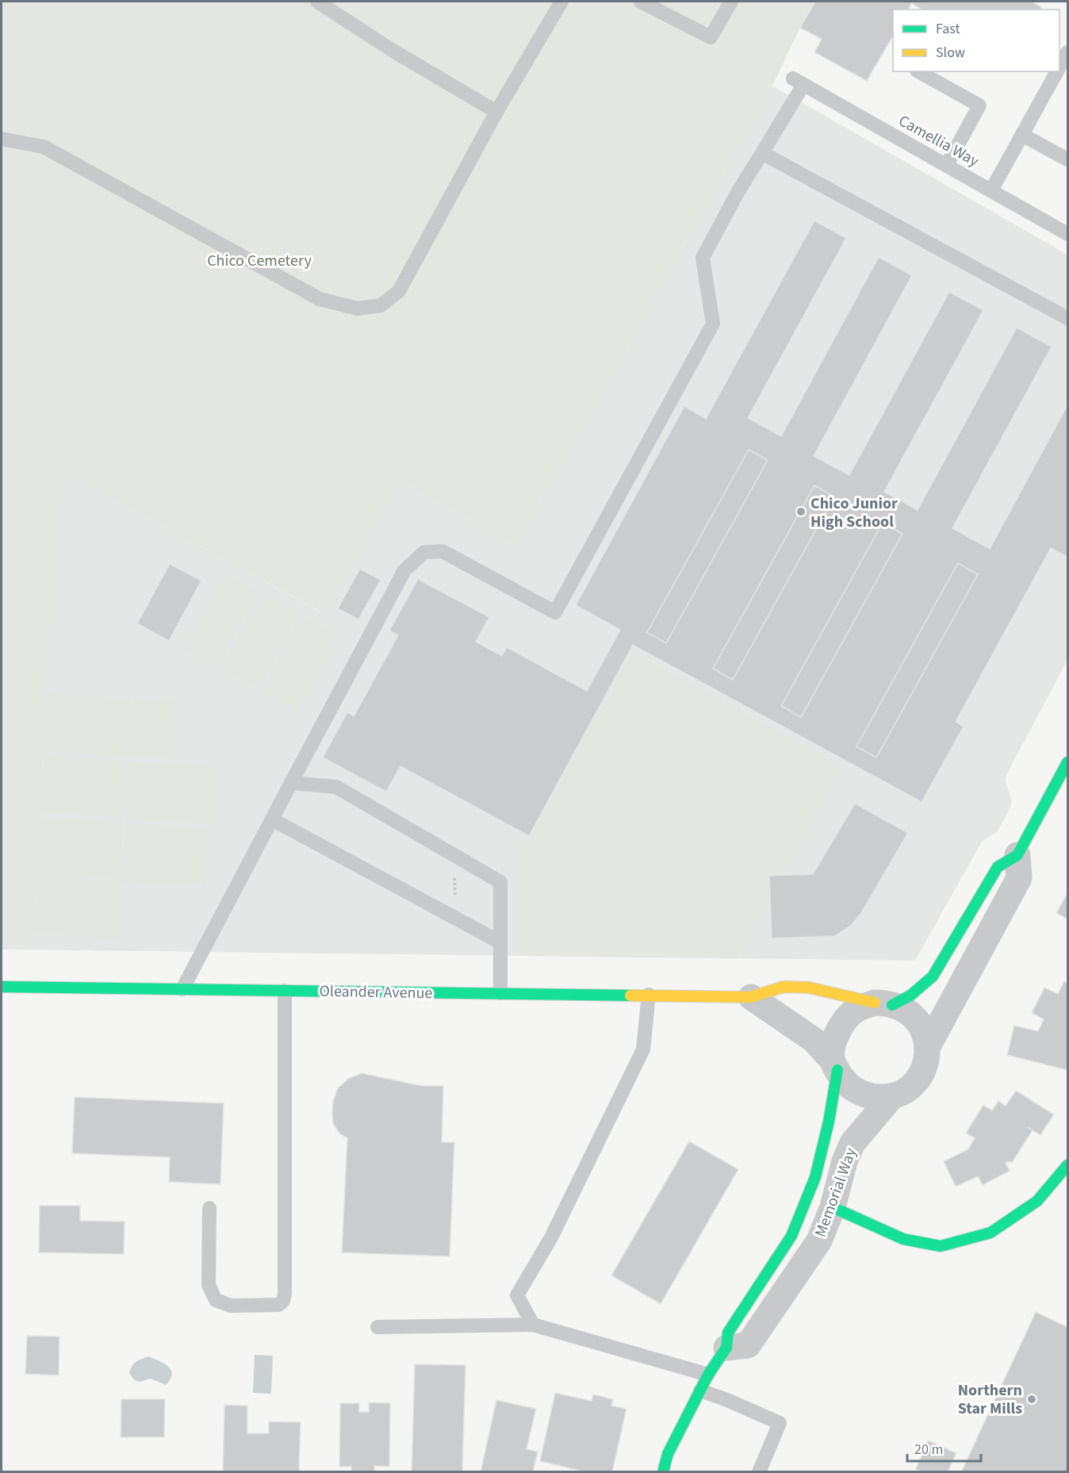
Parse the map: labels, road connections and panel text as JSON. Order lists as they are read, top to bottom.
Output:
{
  "streets": {
    "street": ["Oleander Avenue", "Memorial Way"],
    "lane": ["Camellia Way"]
  },
  "crossings": [
    ["Oleander Avenue", "Memorial Way"]
  ],
  "parks": ["Chico Cemetery"],
  "places": ["Chico Junior High School", "Northern Star Mills"],
  "legend": ["Fast", "Slow"],
  "scale_bar": "20 m"
}
